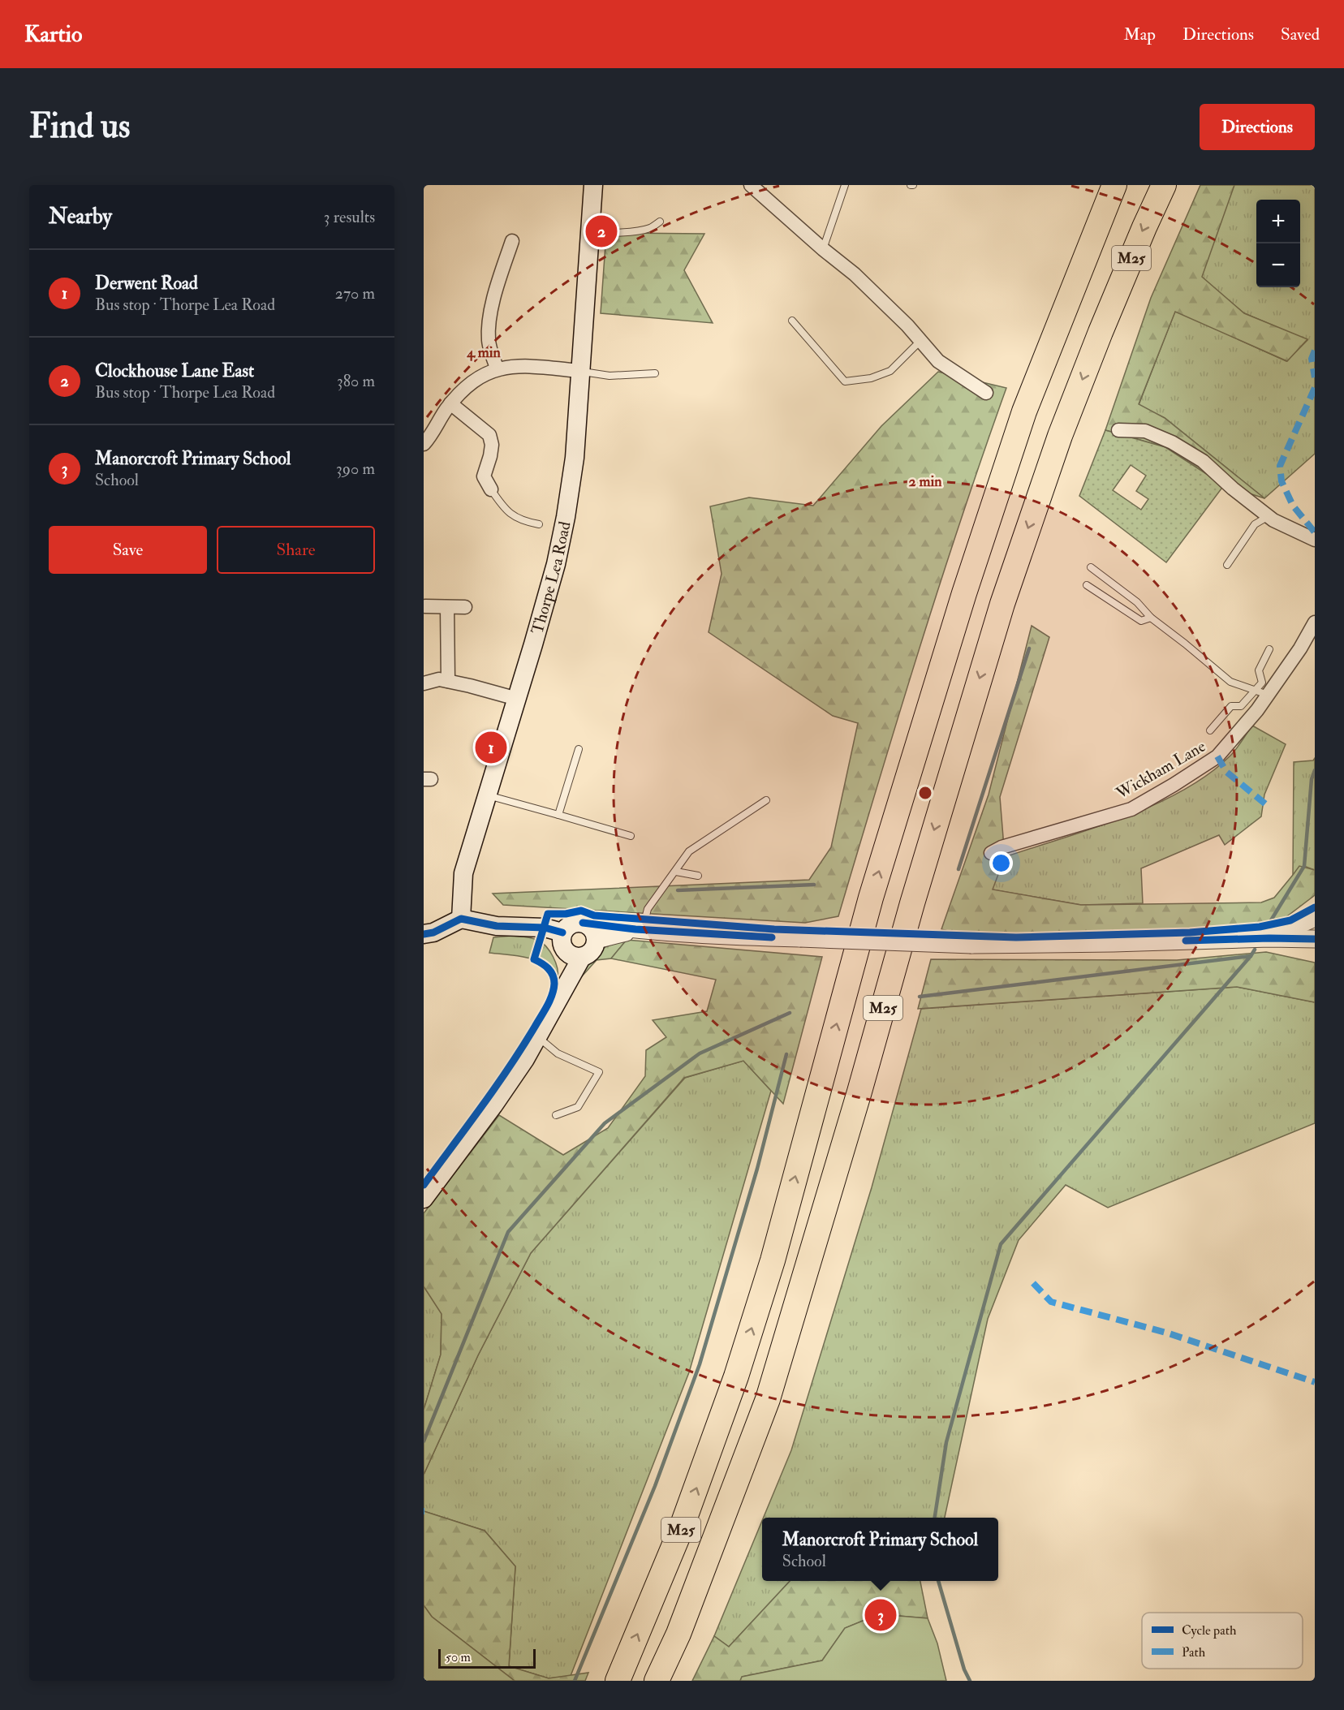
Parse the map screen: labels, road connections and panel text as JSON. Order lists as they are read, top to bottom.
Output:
{
  "streets": {
    "highway": ["M25"],
    "main road": ["Thorpe Lea Road"],
    "street": ["Wickham Lane"]
  },
  "legend": ["Cycle path", "Path"],
  "scale_bar": "50 m",
  "page": {
    "header": "Kartio",
    "nav": ["Map", "Directions", "Saved"],
    "buttons": [
      "Directions",
      ["Save", "Share"]
    ],
    "title": "Find us",
    "heading": ["Nearby", "3 results"],
    "map_buttons": ["+", "−"],
    "pins": ["2", "1", "3"],
    "list": [
      {
        "mark": "1",
        "name": "Derwent Road",
        "note": "Bus stop · Thorpe Lea Road",
        "value": "270 m"
      },
      {
        "mark": "2",
        "name": "Clockhouse Lane East",
        "note": "Bus stop · Thorpe Lea Road",
        "value": "380 m"
      },
      {
        "mark": "3",
        "name": "Manorcroft Primary School",
        "note": "School",
        "value": "390 m"
      }
    ],
    "popup": ["Manorcroft Primary School", "School"],
    "scale": "50 m"
  },
  "rings": ["4 min", "2 min"]
}
